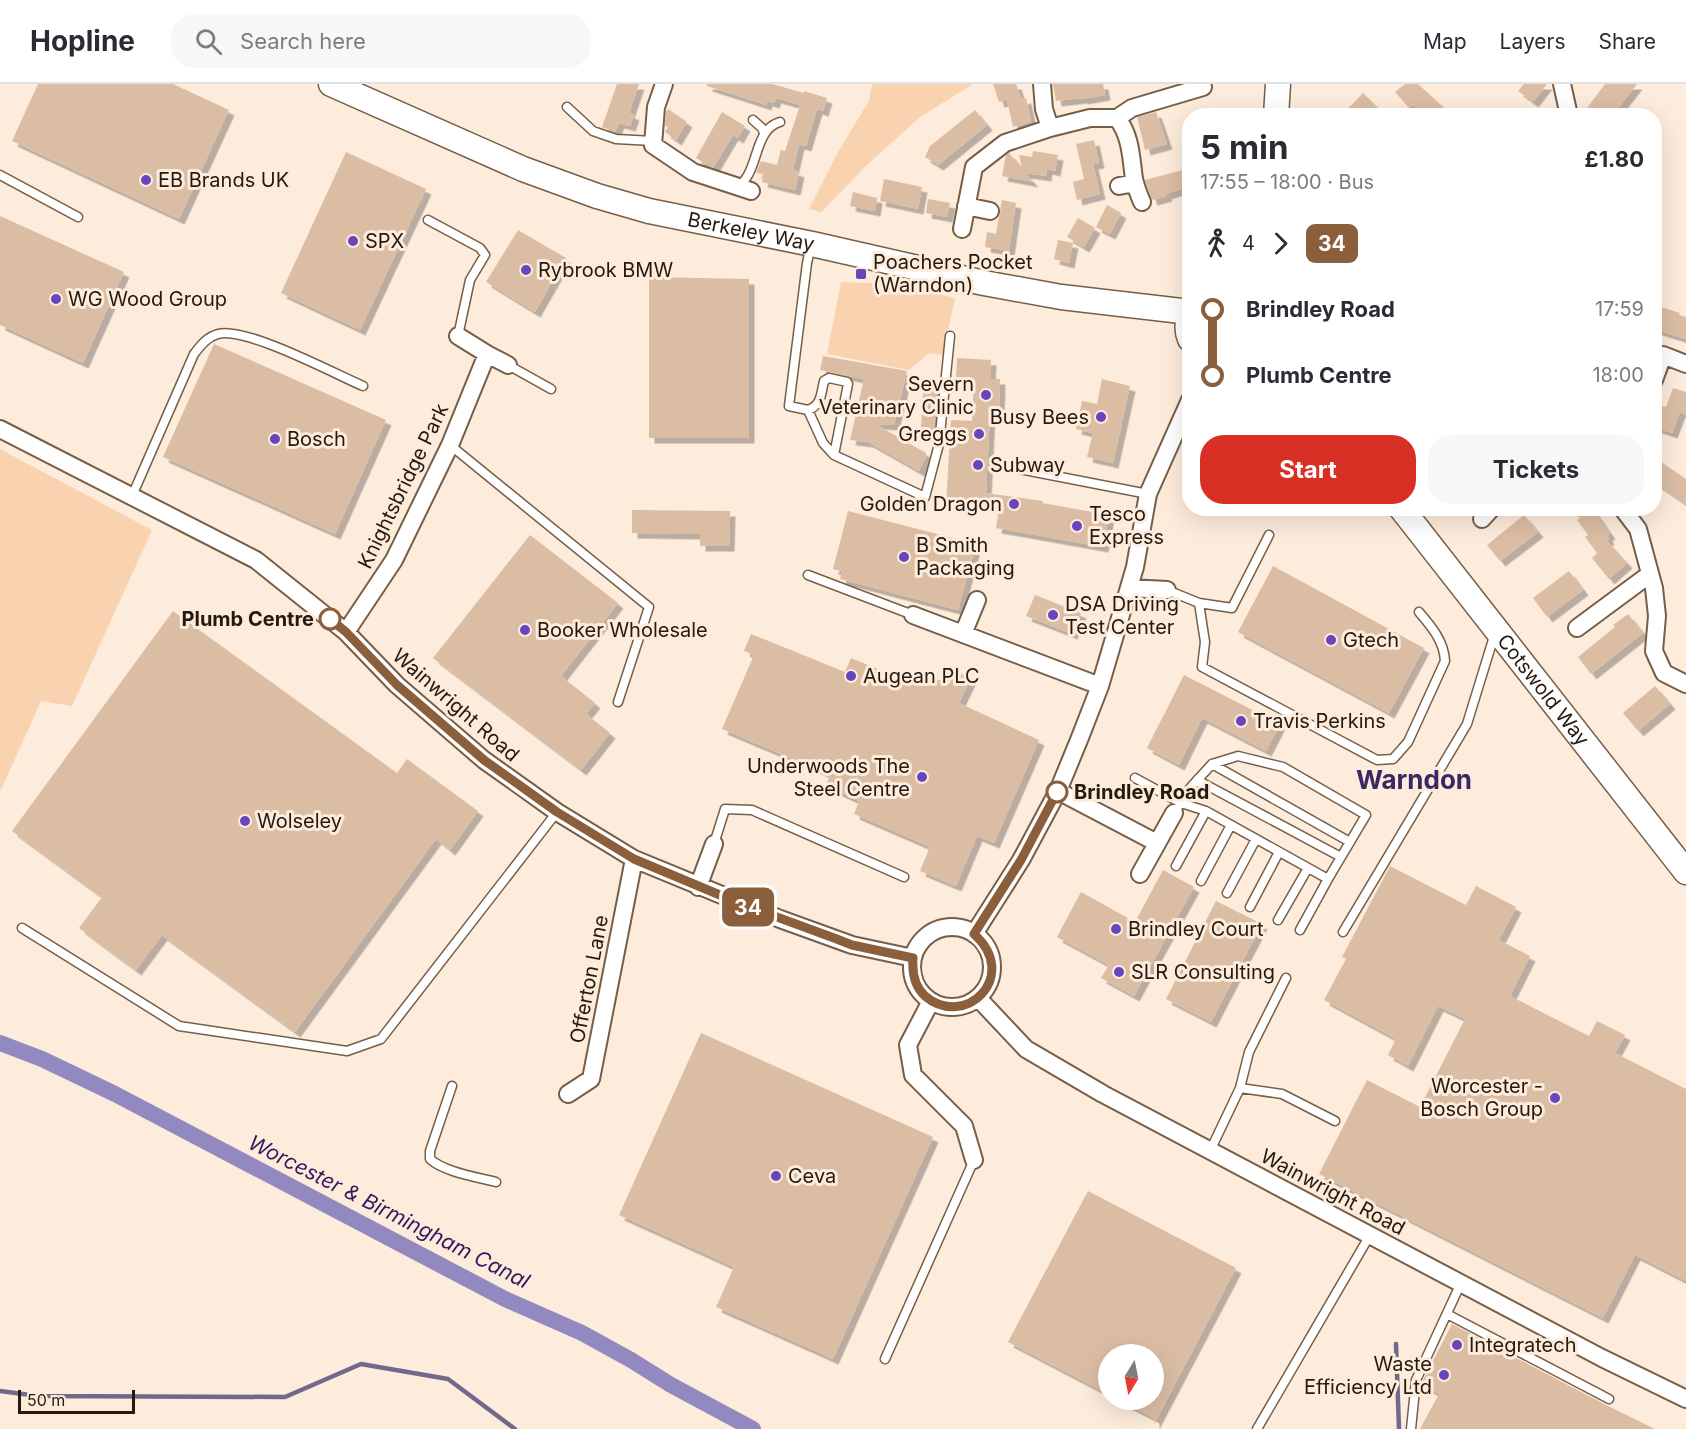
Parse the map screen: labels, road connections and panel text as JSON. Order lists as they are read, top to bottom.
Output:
{
  "streets": {
    "main road": ["Berkeley Way", "Cotswold Way"],
    "street": ["Knightsbridge Park", "Wainwright Road", "Offerton Lane"]
  },
  "crossings": [
    ["Knightsbridge Park", "Wainwright Road"],
    ["Wainwright Road", "Offerton Lane"]
  ],
  "districts": ["Warndon"],
  "water": ["Worcester & Birmingham Canal"],
  "places": {
    "other": [
      "EB Brands UK",
      "SPX",
      "Rybrook BMW",
      "WG Wood Group",
      "Severn Veterinary Clinic",
      "Busy Bees",
      "Greggs",
      "Bosch",
      "Subway",
      "Golden Dragon",
      "Tesco Express",
      "B Smith Packaging",
      "DSA Driving Test Center",
      "Plumb Centre",
      "Booker Wholesale",
      "Gtech",
      "Augean PLC",
      "Travis Perkins",
      "Underwoods The Steel Centre",
      "Brindley Road",
      "Wolseley",
      "Brindley Court",
      "SLR Consulting",
      "Worcester - Bosch Group",
      "Ceva",
      "Integratech",
      "Waste Efficiency Ltd"
    ],
    "transit": ["Poachers Pocket (Warndon)"]
  },
  "lines": ["bus line 34"],
  "scale_bar": "50 m",
  "north": "bottom",
  "page": {
    "header": "Hopline",
    "search": "Search here",
    "nav": ["Map", "Layers", "Share"],
    "on_map": "34",
    "heading": ["5 min", "17:55 – 18:00 · Bus", "£1.80"],
    "legs": ["4", "34"],
    "list": [
      {
        "name": "Brindley Road",
        "value": "17:59"
      },
      {
        "name": "Plumb Centre",
        "value": "18:00"
      }
    ],
    "buttons": ["Start", "Tickets"],
    "scale": "50 m"
  }
}
